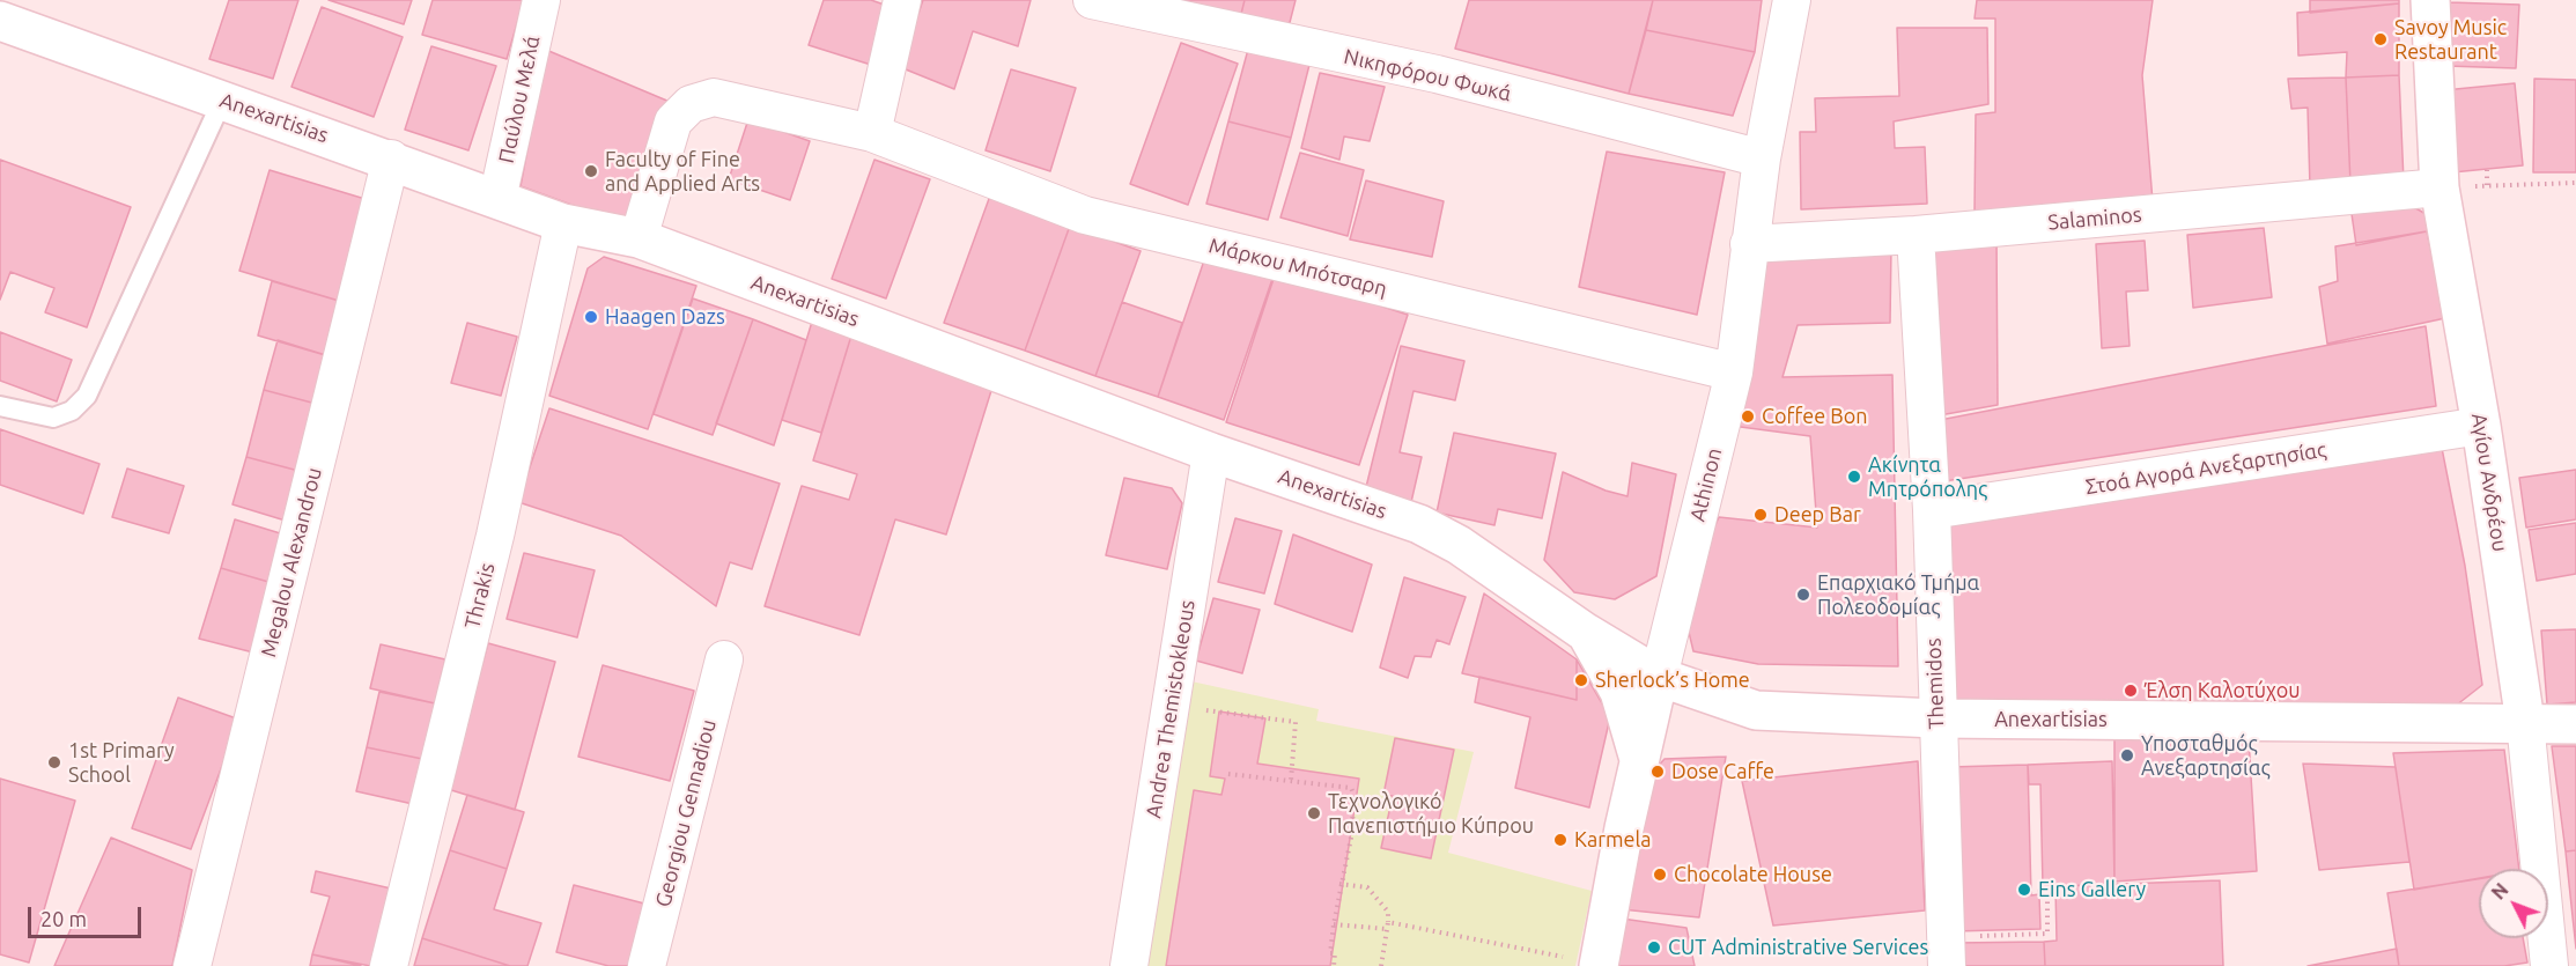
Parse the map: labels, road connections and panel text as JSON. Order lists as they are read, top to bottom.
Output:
{
  "streets": {
    "street": [
      "Νικηφόρου Φωκά",
      "Παύλου Μελά",
      "Anexartisias",
      "Salaminos",
      "Μάρκου Μπότσαρη",
      "Στοά Αγορά Ανεξαρτησίας",
      "Αγίου Ανδρέου",
      "Athinon",
      "Megalou Alexandrou",
      "Thrakis",
      "Themidos",
      "Andrea Themistokleous",
      "Georgiou Gennadiou"
    ]
  },
  "crossings": [
    ["Νικηφόρου Φωκά", "Athinon"],
    ["Παύλου Μελά", "Anexartisias"],
    ["Anexartisias", "Μάρκου Μπότσαρη"],
    ["Anexartisias", "Αγίου Ανδρέου"],
    ["Anexartisias", "Athinon"],
    ["Anexartisias", "Megalou Alexandrou"],
    ["Anexartisias", "Thrakis"],
    ["Anexartisias", "Themidos"],
    ["Anexartisias", "Andrea Themistokleous"],
    ["Salaminos", "Αγίου Ανδρέου"],
    ["Salaminos", "Athinon"],
    ["Salaminos", "Themidos"],
    ["Μάρκου Μπότσαρη", "Athinon"],
    ["Στοά Αγορά Ανεξαρτησίας", "Αγίου Ανδρέου"],
    ["Στοά Αγορά Ανεξαρτησίας", "Themidos"]
  ],
  "places": [
    "Savoy Music Restaurant",
    "Faculty of Fine and Applied Arts",
    "Haagen Dazs",
    "Coffee Bon",
    "Ακίνητα Μητρόπολης",
    "Deep Bar",
    "Επαρχιακό Τμήμα Πολεοδομίας",
    "Sherlock’s Home",
    "Έλση Καλοτύχου",
    "Υποσταθμός Ανεξαρτησίας",
    "1st Primary School",
    "Dose Caffe",
    "Τεχνολογικό Πανεπιστήμιο Κύπρου",
    "Karmela",
    "Chocolate House",
    "Eins Gallery",
    "CUT Administrative Services"
  ],
  "scale_bar": "20 m",
  "north": "top left"
}
